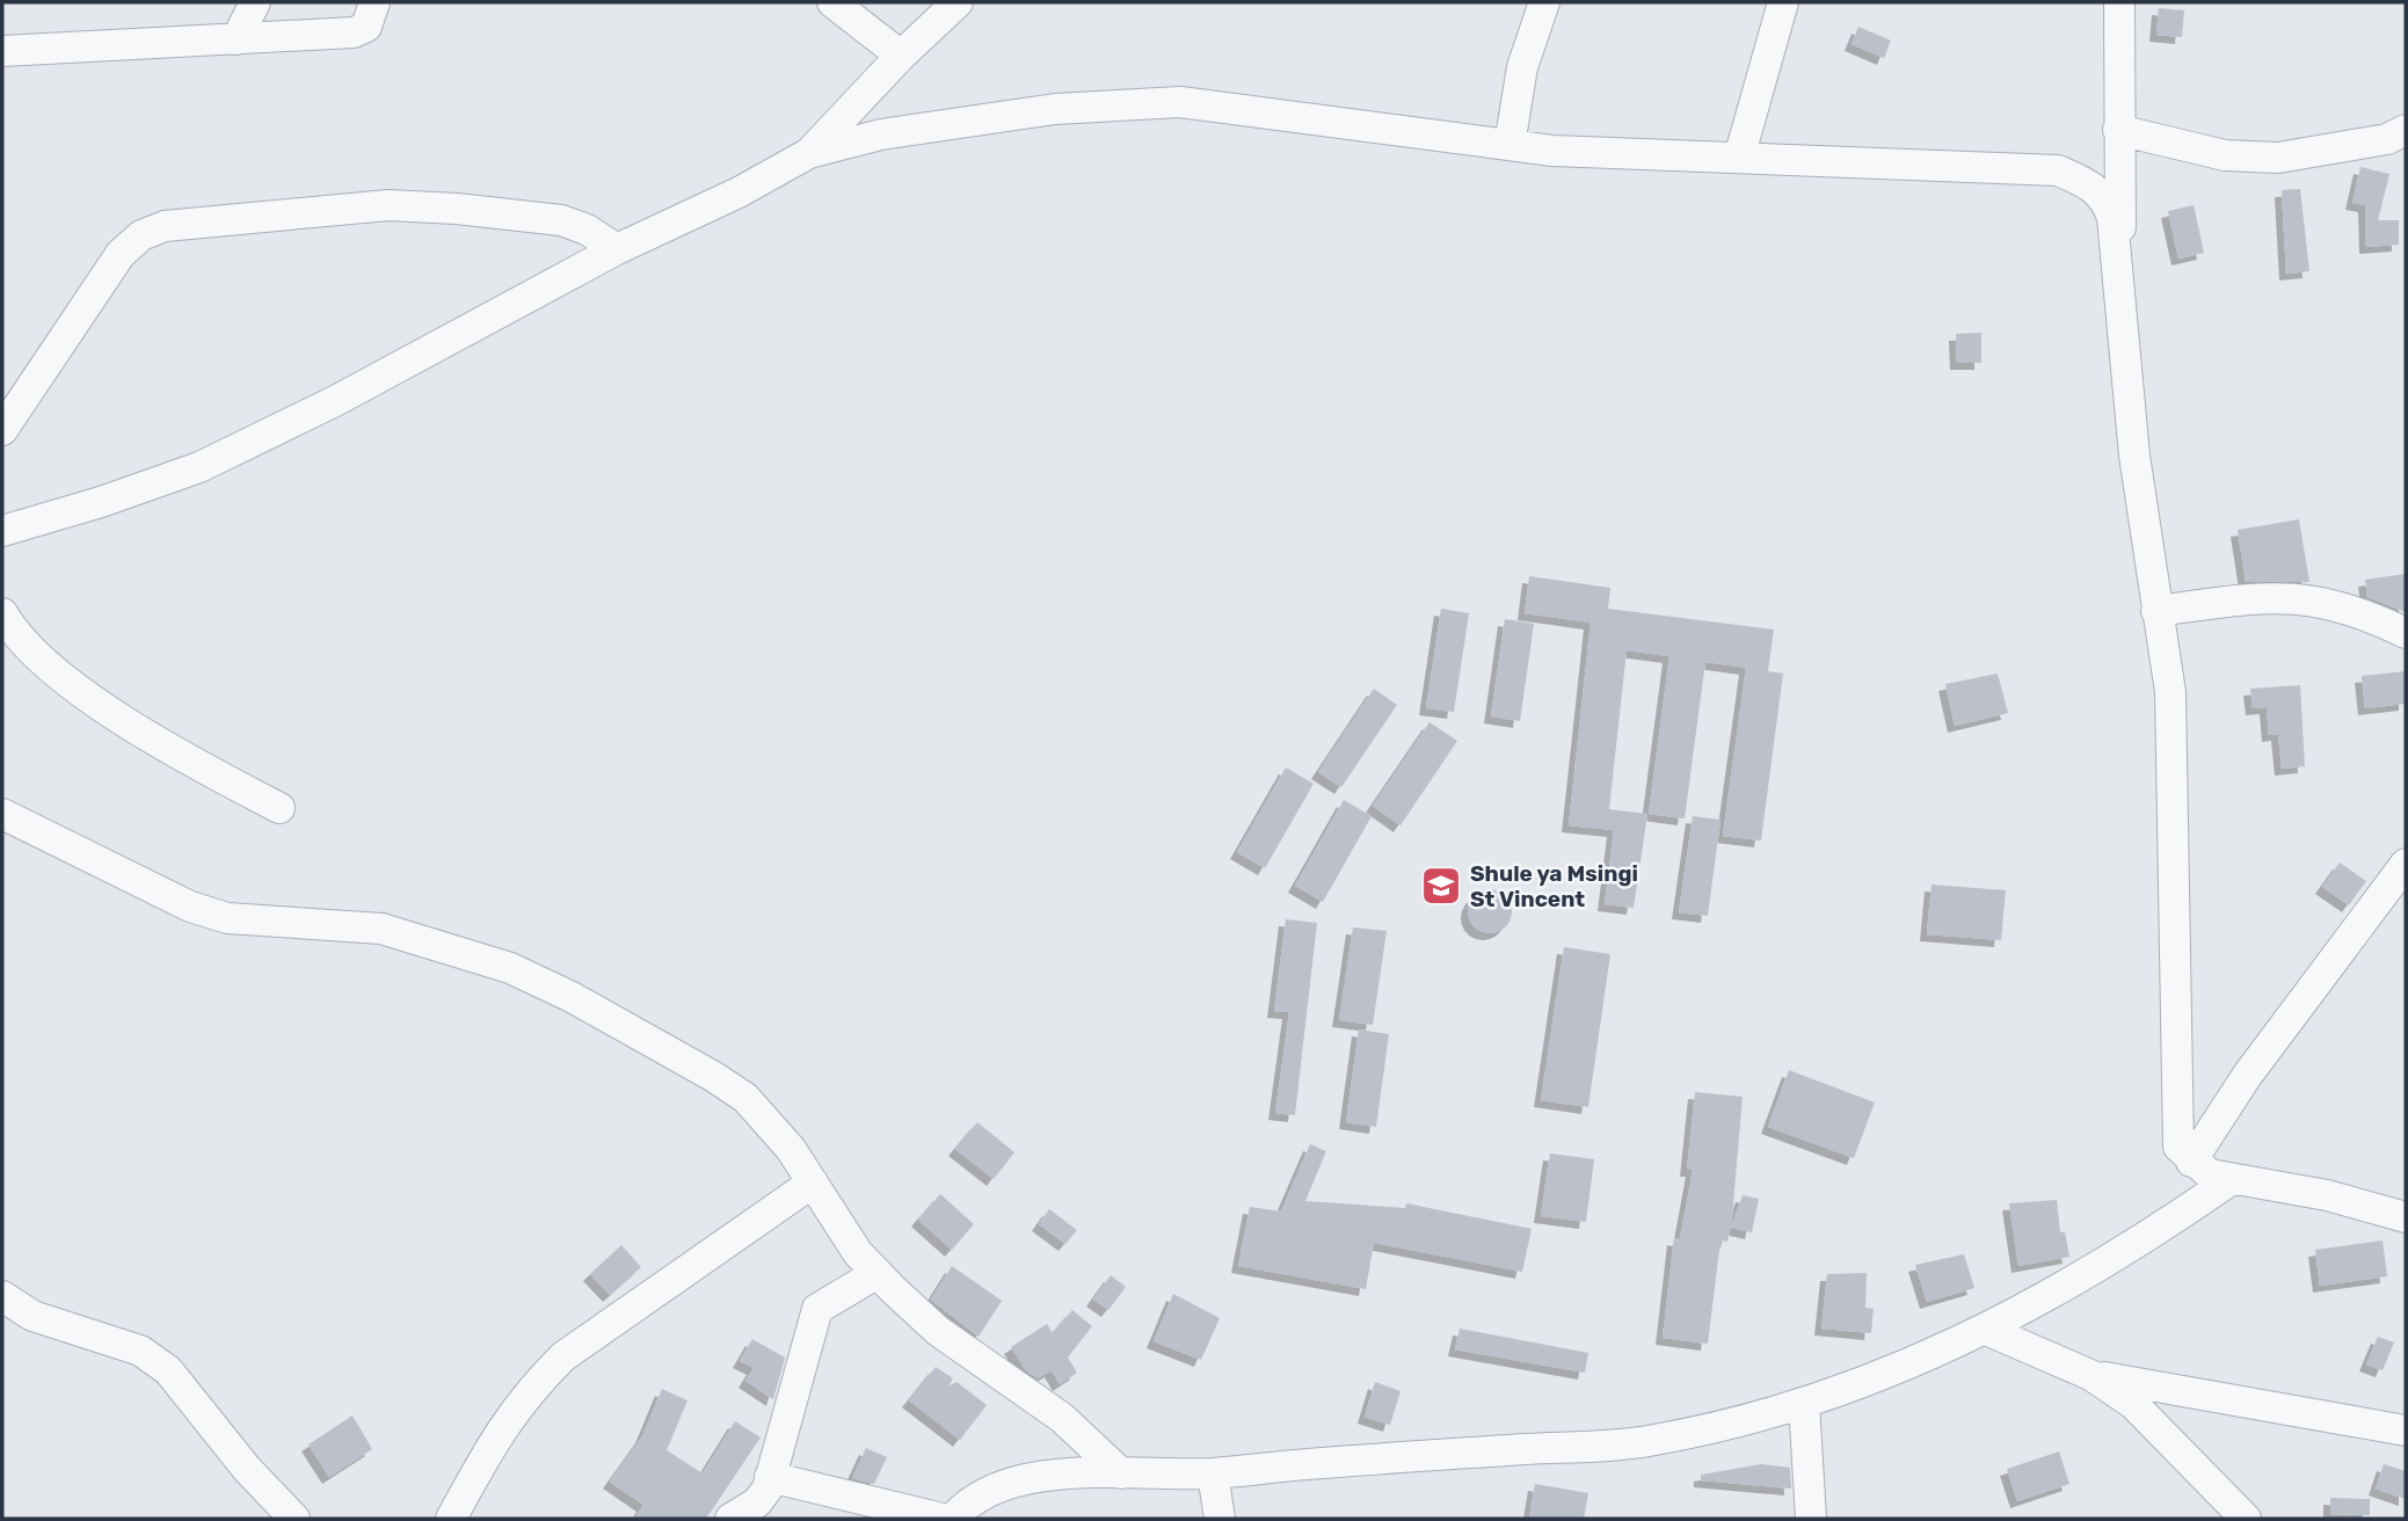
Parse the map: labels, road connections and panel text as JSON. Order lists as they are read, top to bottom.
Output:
{
  "places": {
    "school or university": ["Shule ya Msingi St Vincent"]
  }
}
